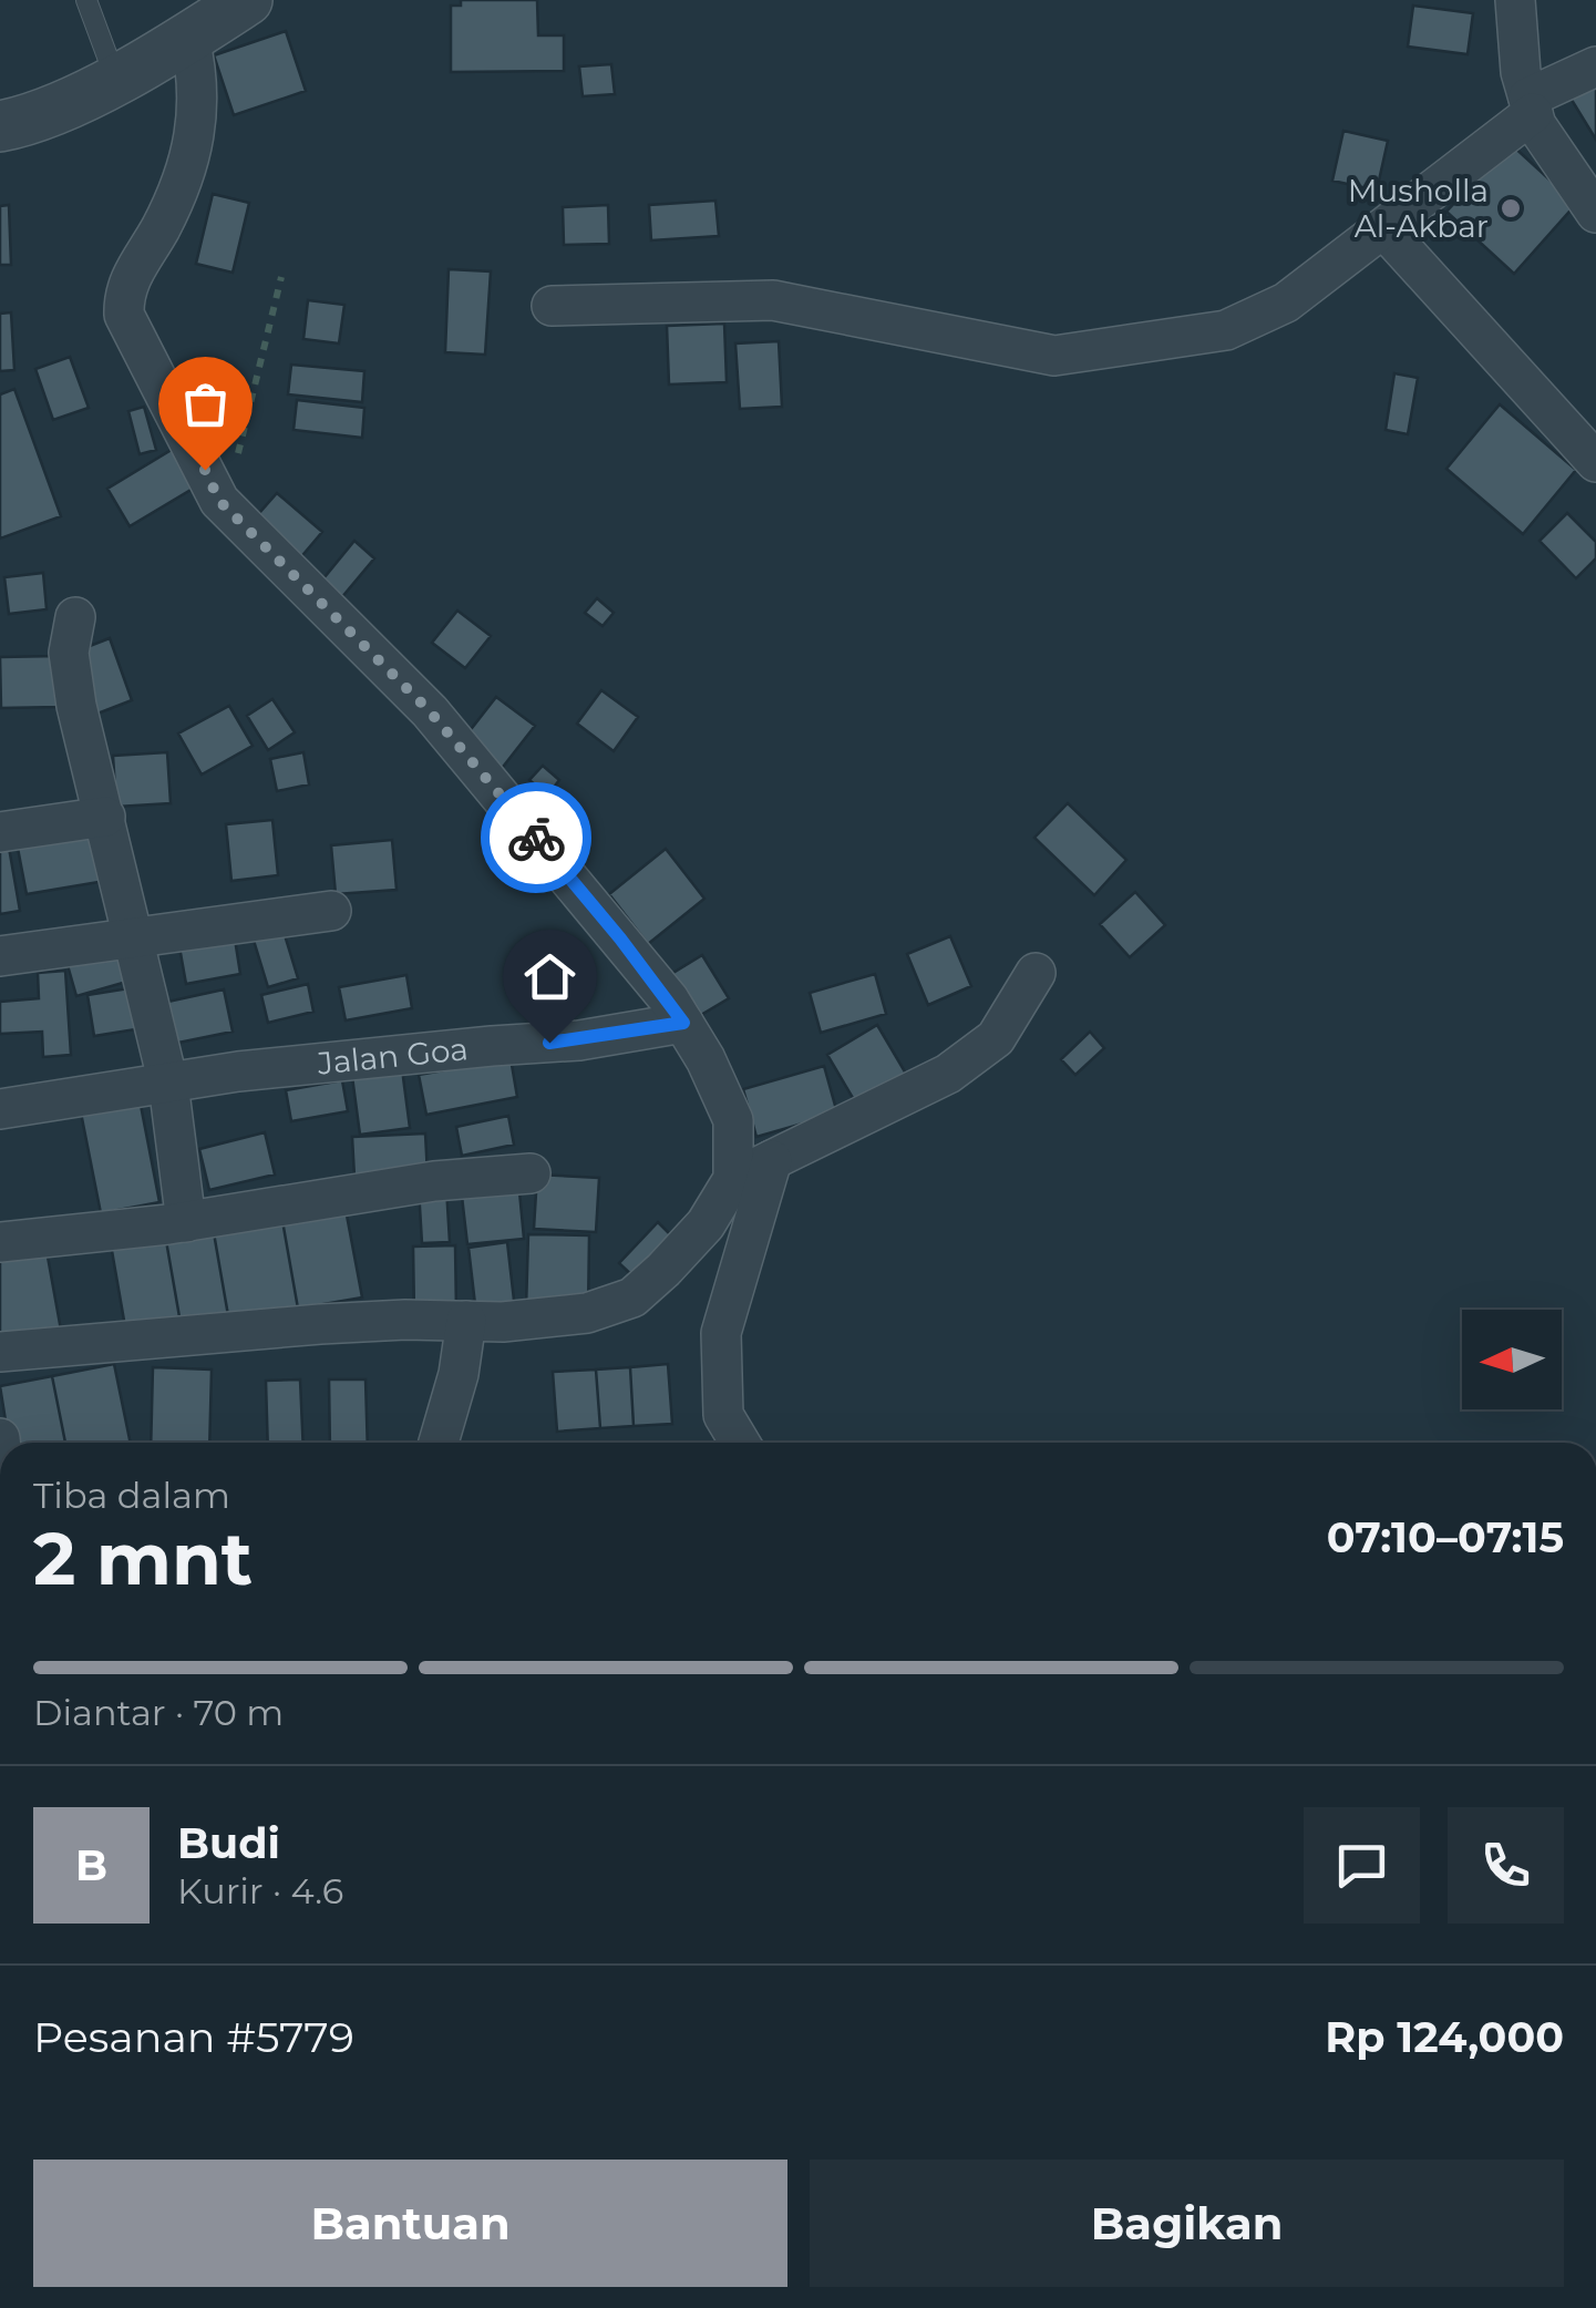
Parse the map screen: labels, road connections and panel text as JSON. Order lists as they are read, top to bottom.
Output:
{
  "streets": {
    "street": ["Jalan Goa"]
  },
  "places": ["Musholla Al-Akbar"],
  "north": "left",
  "page": {
    "heading": ["2 mnt", "Tiba dalam", "07:10–07:15"],
    "panel": [
      "Budi",
      "Kurir · 4.6",
      "Pesanan #5779",
      "Rp 124,000"
    ],
    "bar": "Diantar · 70 m",
    "round": "B",
    "buttons": ["Bantuan", "Bagikan"]
  }
}
